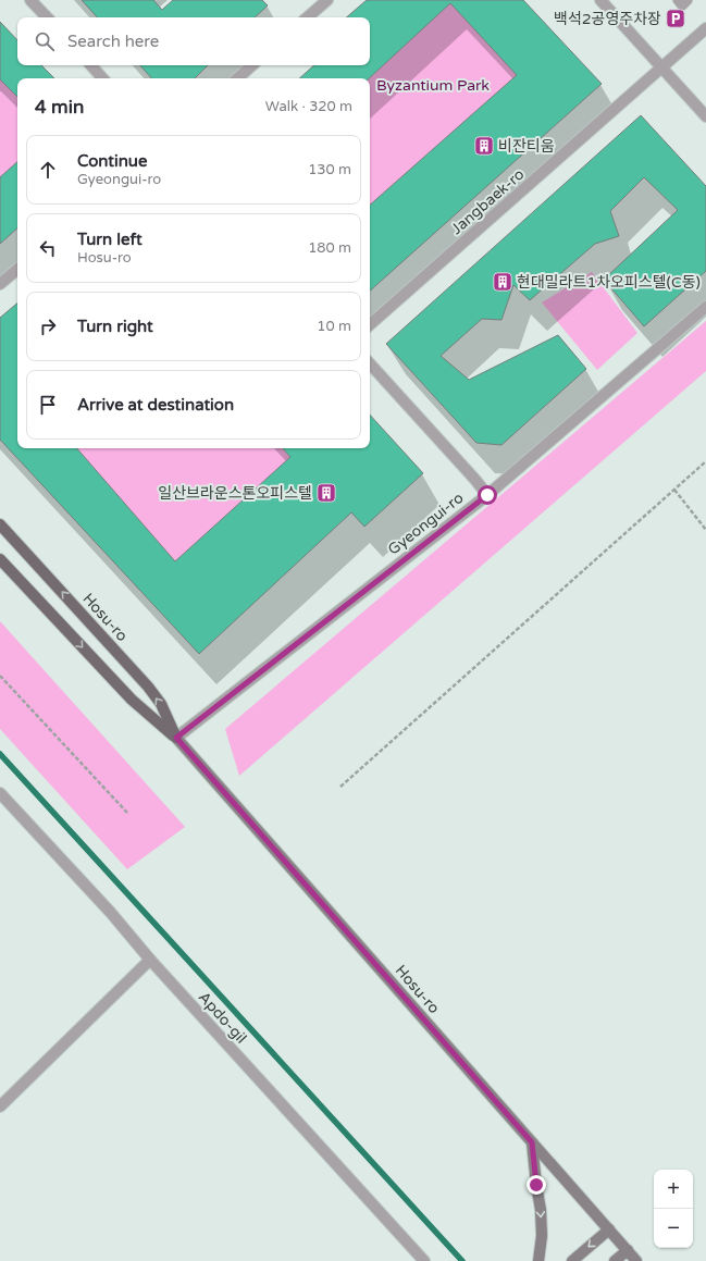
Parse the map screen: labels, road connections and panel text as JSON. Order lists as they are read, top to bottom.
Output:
{
  "streets": {
    "main road": ["Hosu-ro"],
    "street": ["Jangbaek-ro", "Gyeongui-ro", "Apdo-gil"]
  },
  "crossings": [
    ["Gyeongui-ro", "Hosu-ro"]
  ],
  "parks": ["Byzantium Park"],
  "places": {
    "parking": ["백석2공영주차장"],
    "building": ["비잔티움", "현대밀라트1차오피스텔(C동)", "일산브라운스톤오피스텔"]
  },
  "page": {
    "search": "Search here",
    "heading": ["4 min", "Walk · 320 m"],
    "list": [
      ["Continue", "Gyeongui-ro", "130 m"],
      ["Turn left", "Hosu-ro", "180 m"],
      ["Turn right", "10 m"],
      "Arrive at destination"
    ],
    "map_buttons": ["+", "−"]
  }
}
